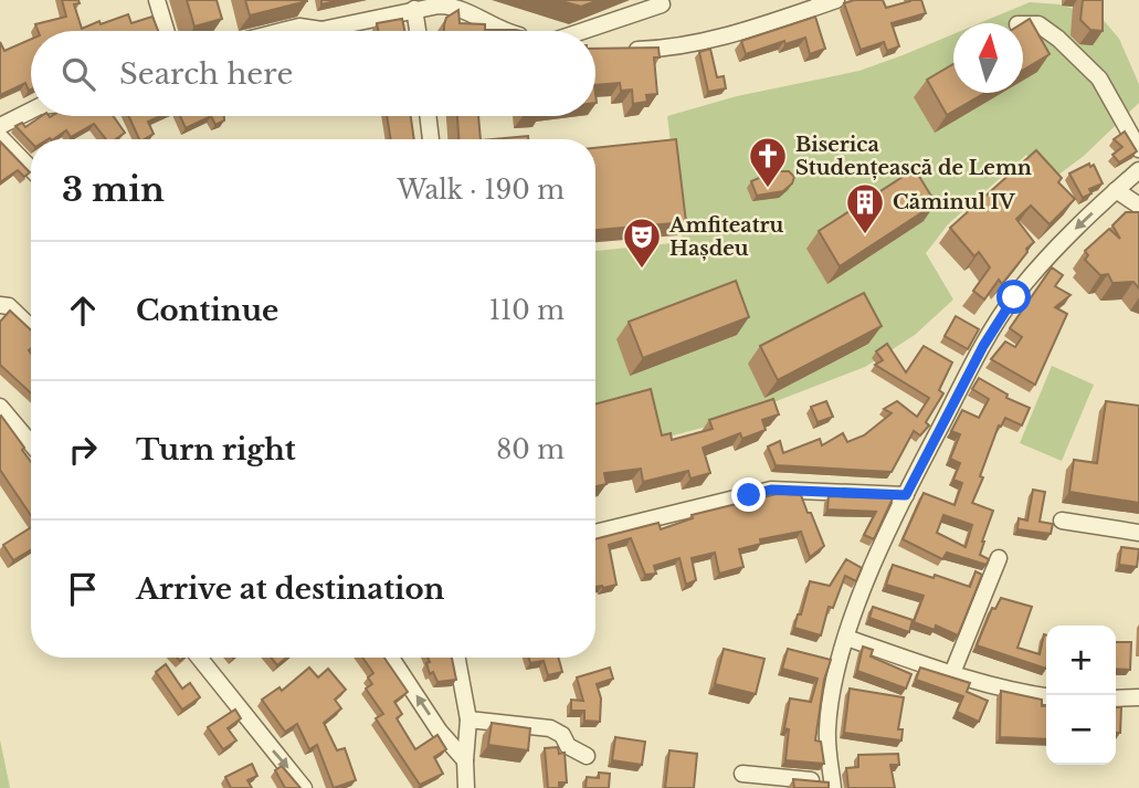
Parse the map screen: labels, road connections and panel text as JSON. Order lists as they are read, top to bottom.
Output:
{
  "places": {
    "church": ["Biserica Studențească de Lemn"],
    "building": ["Căminul IV"],
    "theatre": ["Amfiteatru Hașdeu"]
  },
  "north": "top",
  "page": {
    "search": "Search here",
    "heading": ["3 min", "Walk · 190 m"],
    "list": [
      ["Continue", "110 m"],
      ["Turn right", "80 m"],
      "Arrive at destination"
    ],
    "map_buttons": ["+", "−"]
  }
}
